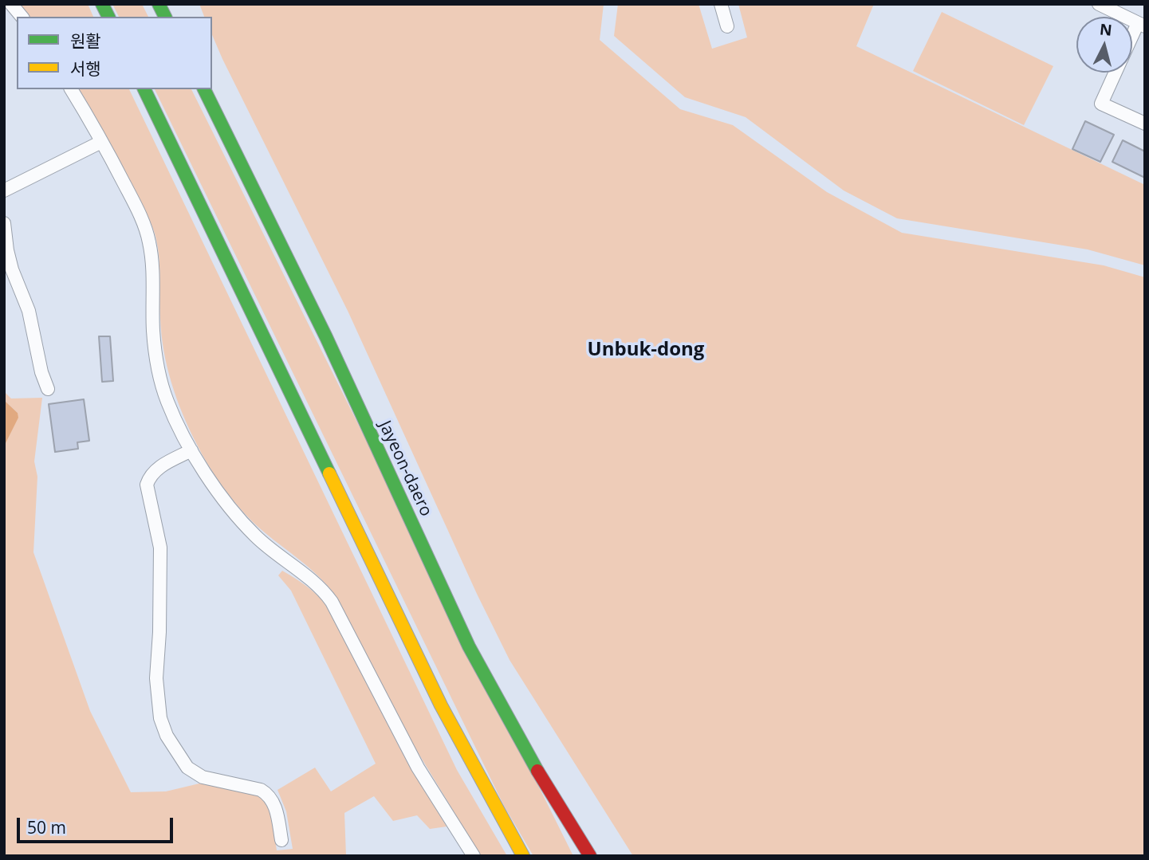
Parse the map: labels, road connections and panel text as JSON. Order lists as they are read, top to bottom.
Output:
{
  "streets": {
    "main road": ["Jayeon-daero"]
  },
  "districts": ["Unbuk-dong"],
  "legend": ["원활", "서행"],
  "scale_bar": "50 m",
  "north": "top"
}
